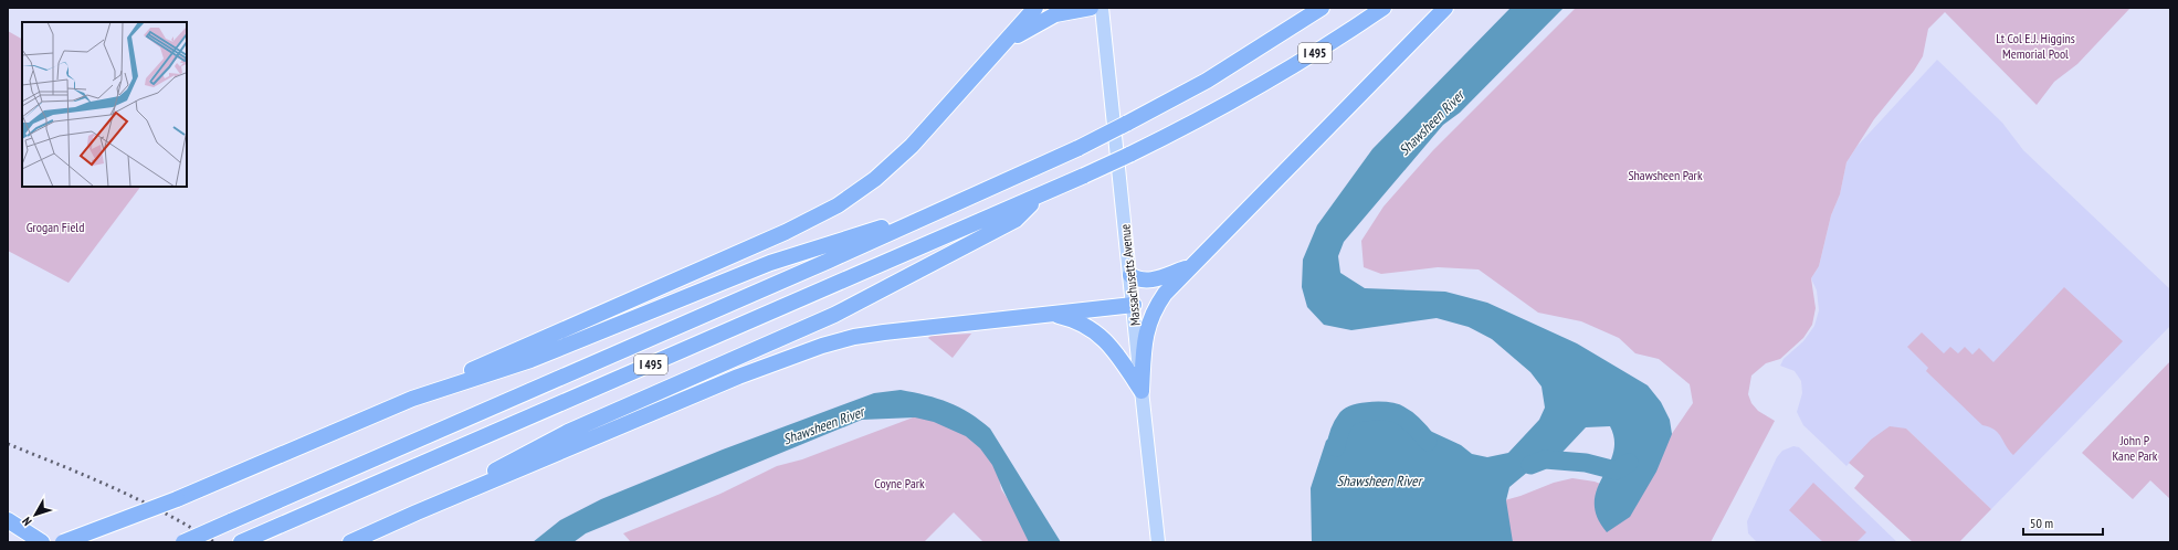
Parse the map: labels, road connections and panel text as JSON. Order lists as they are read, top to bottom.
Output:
{
  "streets": {
    "highway": ["I 495"],
    "main road": ["Massachusetts Avenue"]
  },
  "water": ["Shawsheen River"],
  "parks": [
    "Lt Col E.J. Higgins Memorial Pool",
    "Shawsheen Park",
    "Grogan Field",
    "John P Kane Park",
    "Coyne Park"
  ],
  "scale_bar": "50 m",
  "north": "bottom left"
}
